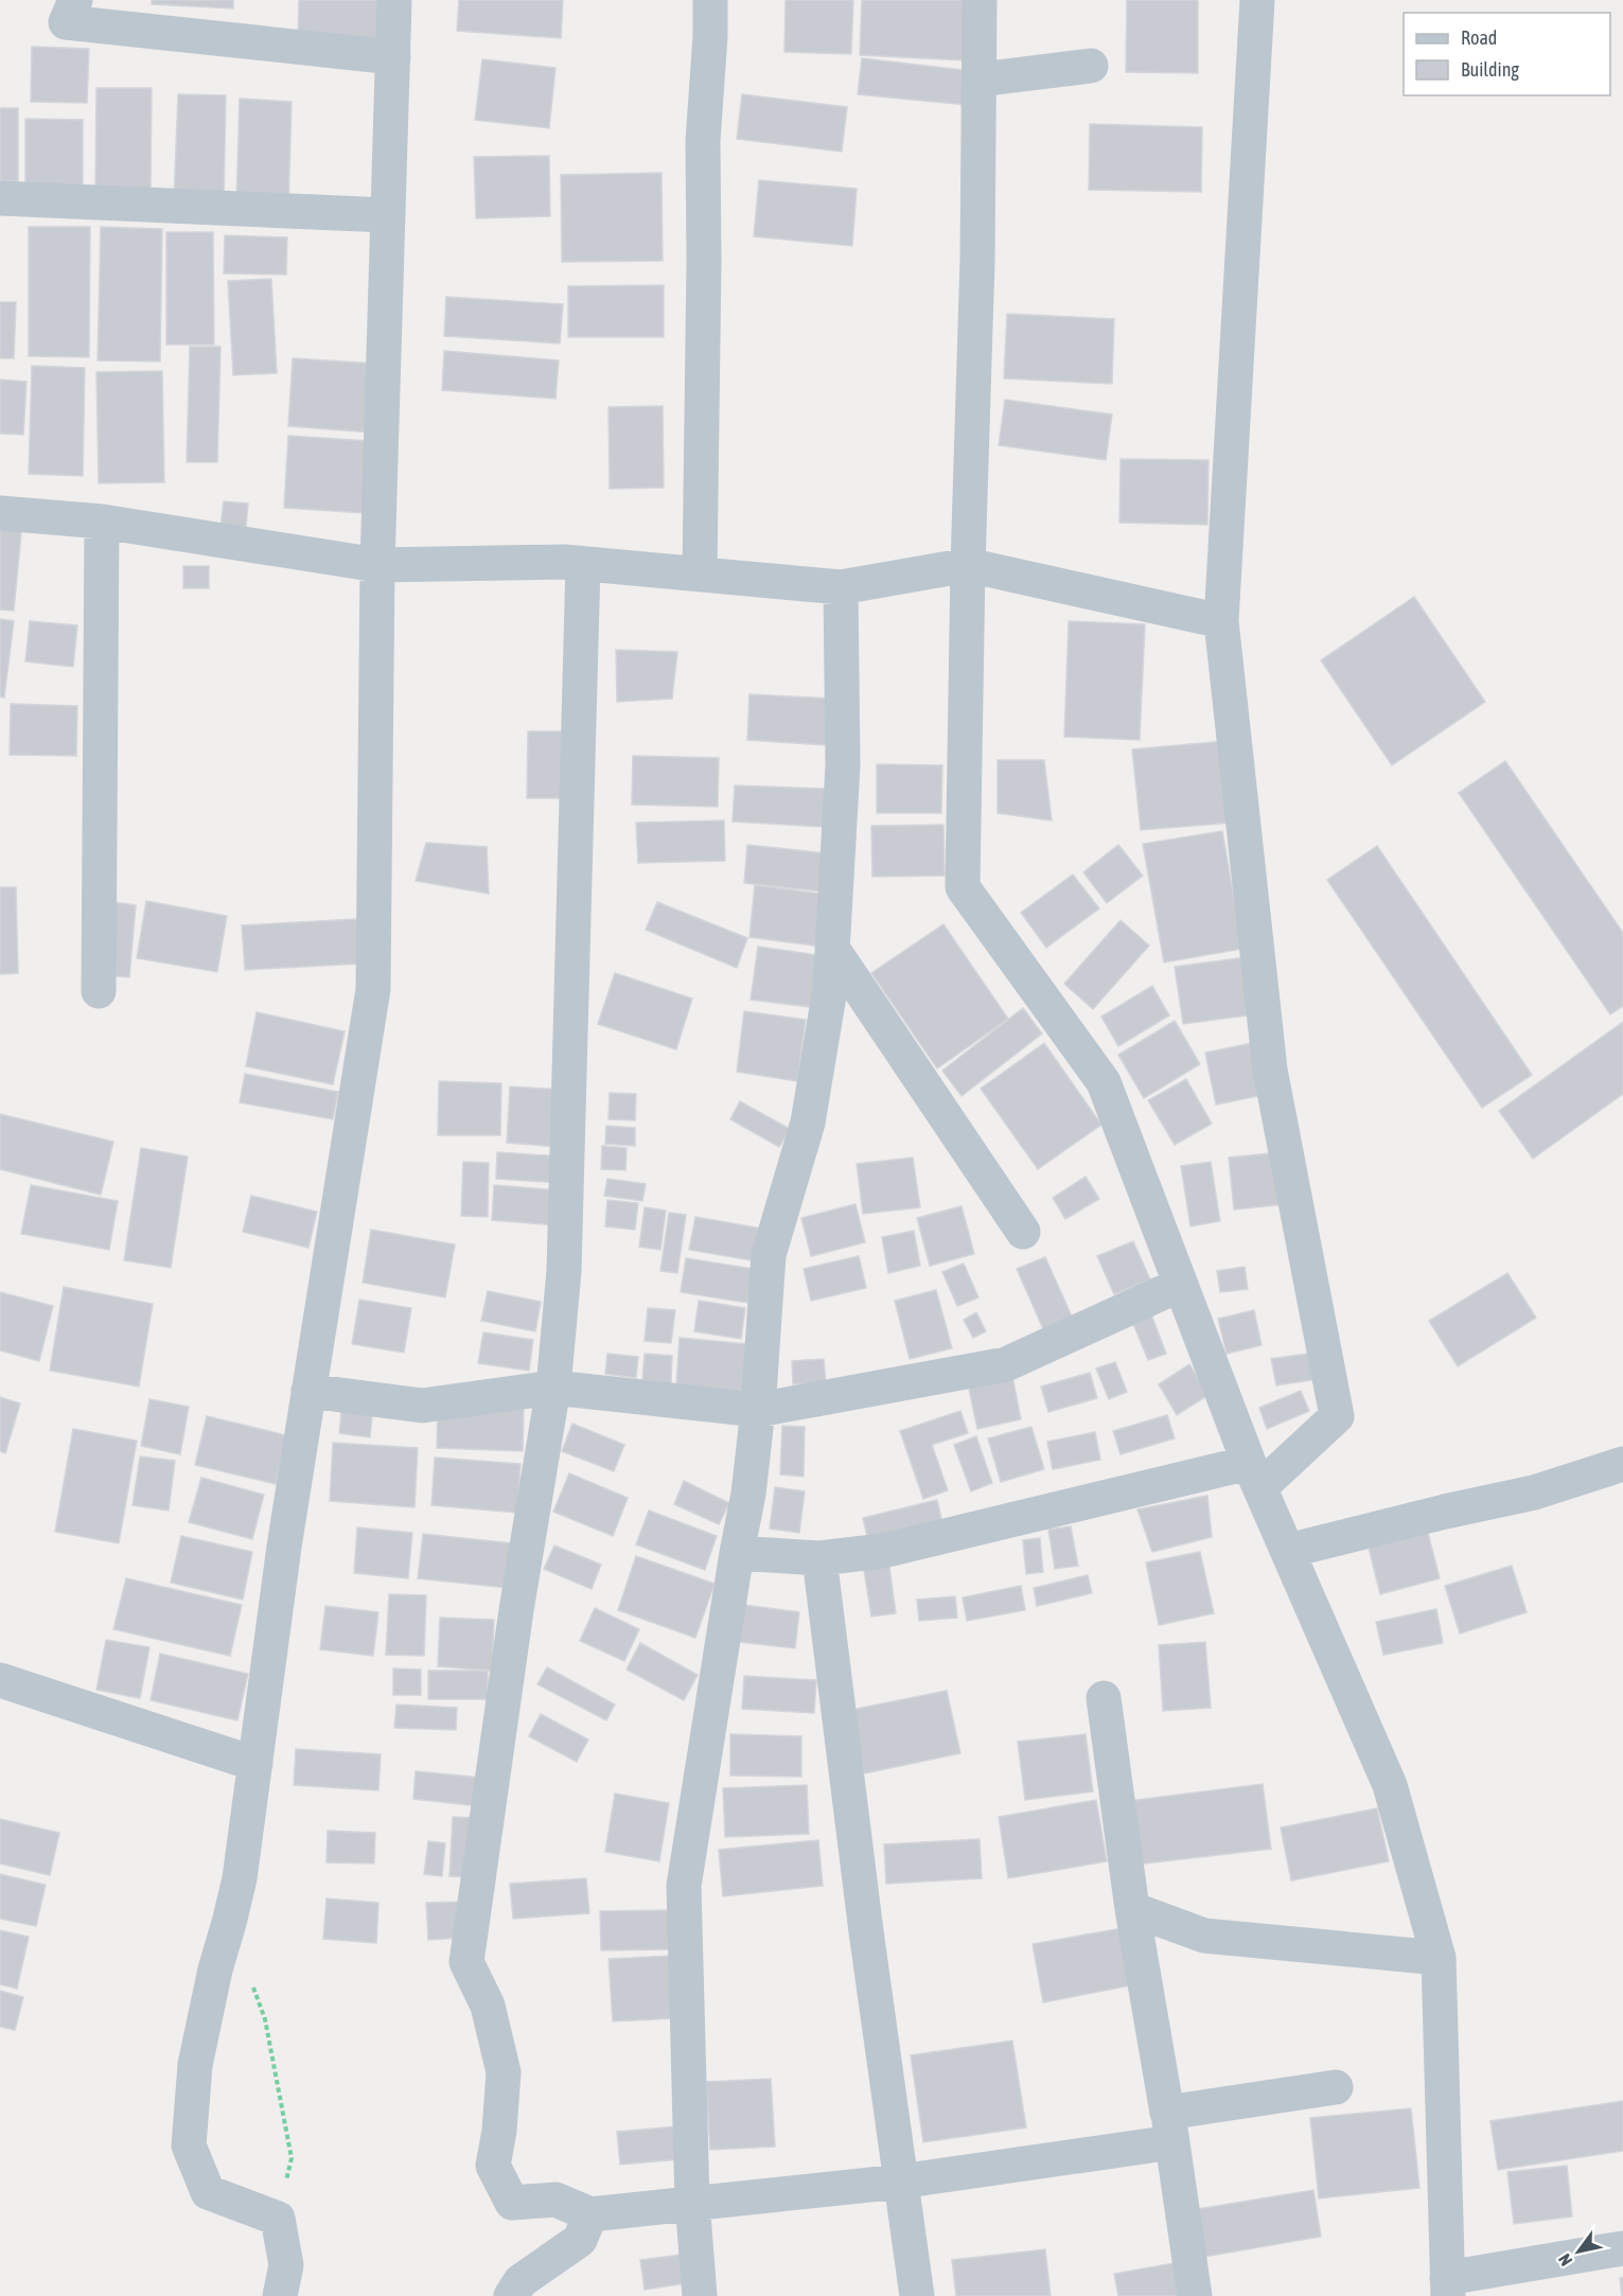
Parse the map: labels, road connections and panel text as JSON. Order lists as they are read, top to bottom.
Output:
{
  "legend": ["Road", "Building"],
  "north": "bottom left"
}
